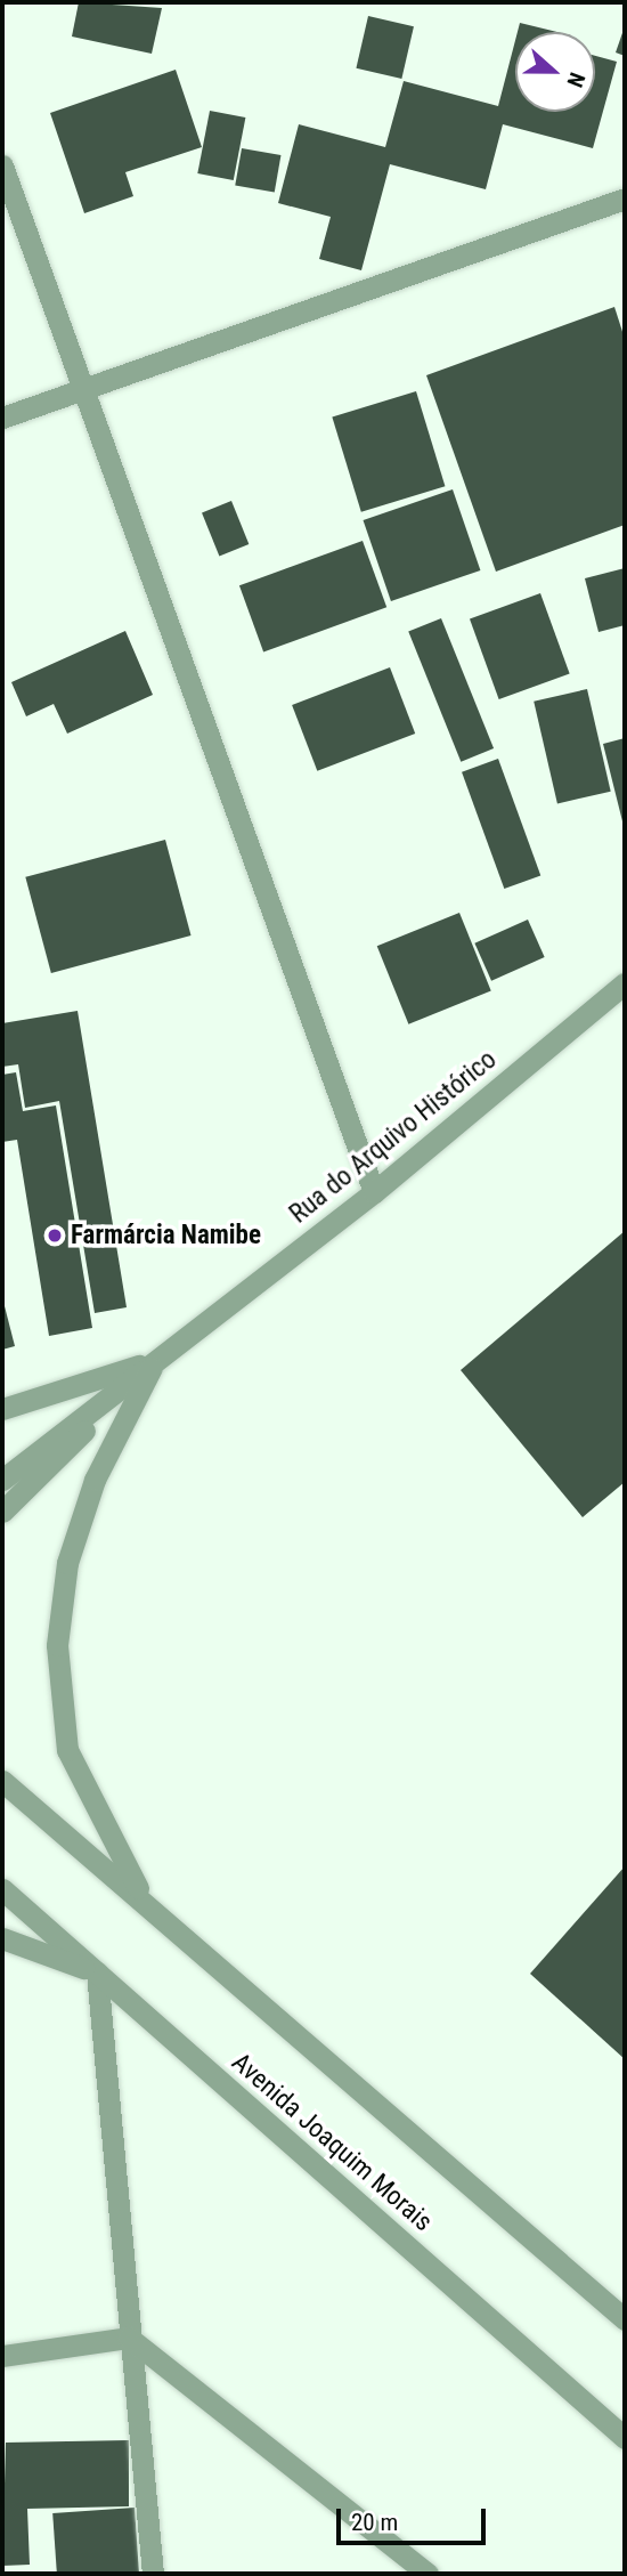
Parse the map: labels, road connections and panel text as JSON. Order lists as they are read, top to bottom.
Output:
{
  "streets": {
    "street": ["Rua do Arquivo Histórico", "Avenida Joaquim Morais"]
  },
  "places": ["Farmárcia Namibe"],
  "scale_bar": "20 m",
  "north": "right"
}
